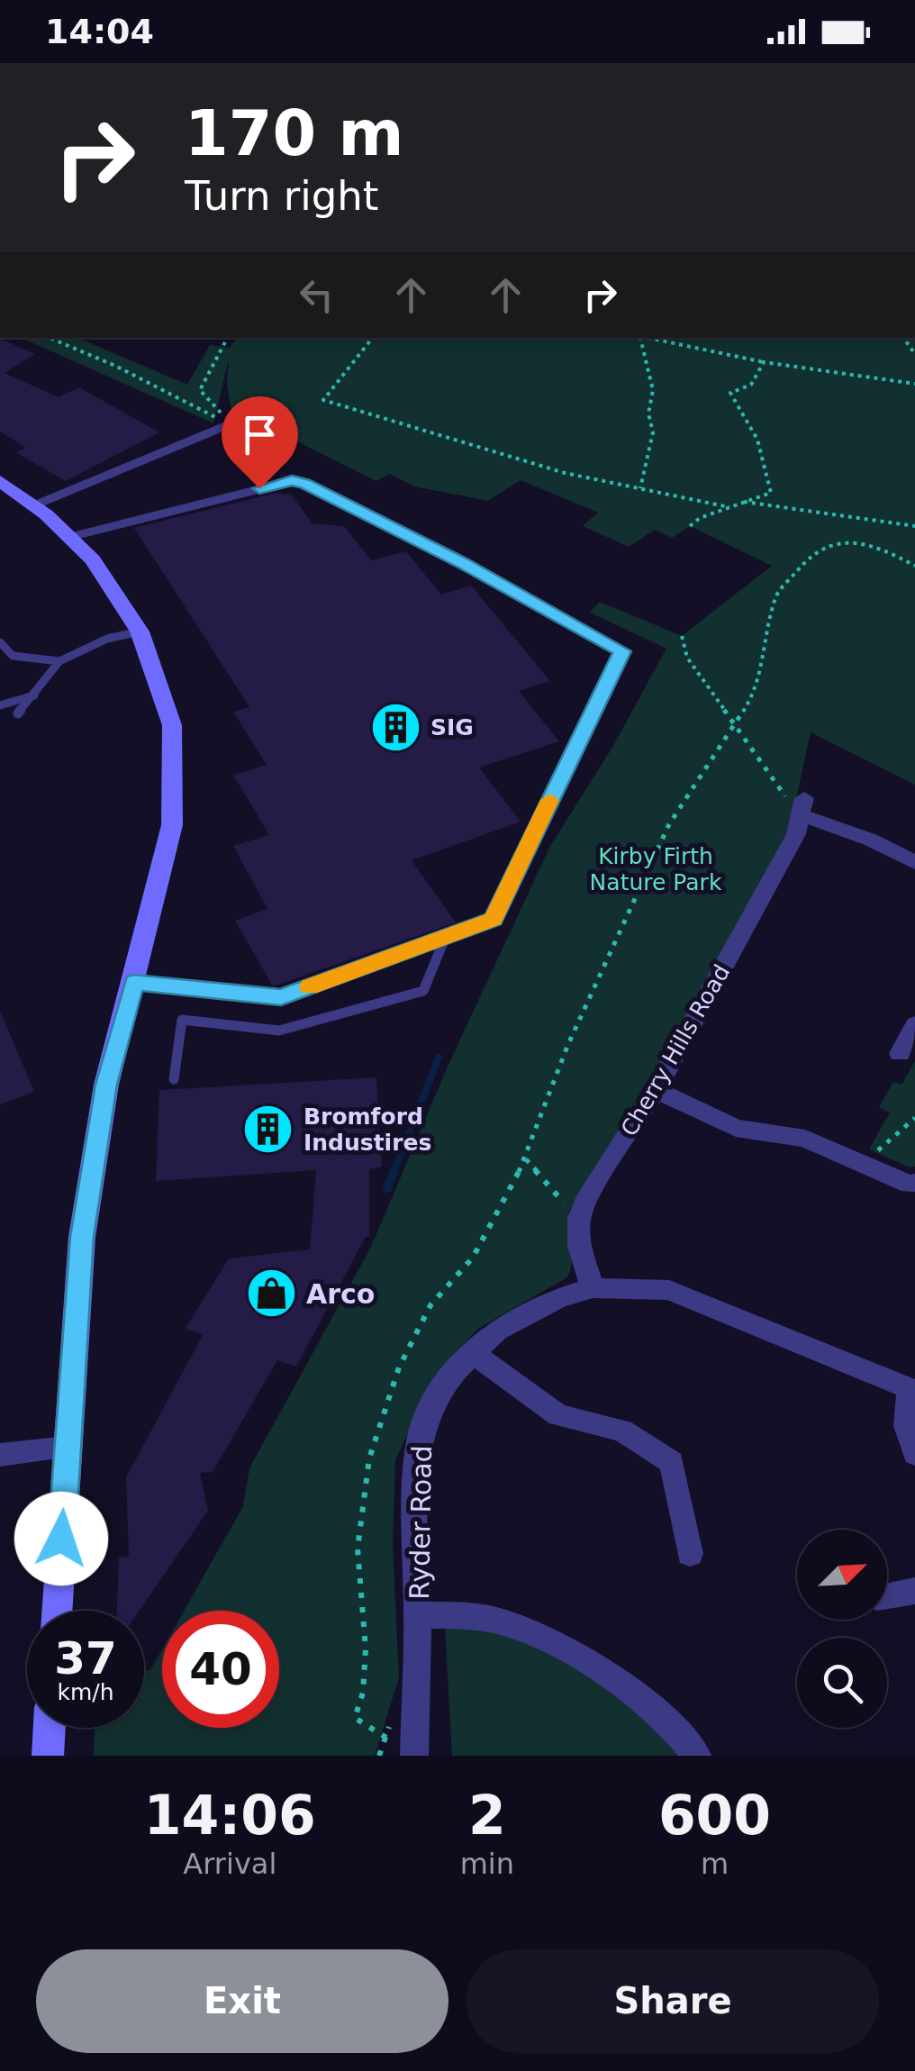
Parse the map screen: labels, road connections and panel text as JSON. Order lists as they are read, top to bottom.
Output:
{
  "streets": {
    "street": ["Cherry Hills Road", "Ryder Road"]
  },
  "parks": ["Kirby Firth Nature Park"],
  "places": {
    "building": ["SIG", "Bromford Industires"],
    "shop": ["Arco"]
  },
  "north": "top right",
  "page": {
    "status": "14:04",
    "turn": ["170 m", "Turn right"],
    "speed": "37 km/h",
    "limit": "40",
    "eta": [
      "14:06",
      "Arrival",
      "2",
      "min",
      "600",
      "m"
    ],
    "buttons": ["Exit", "Share"]
  }
}
